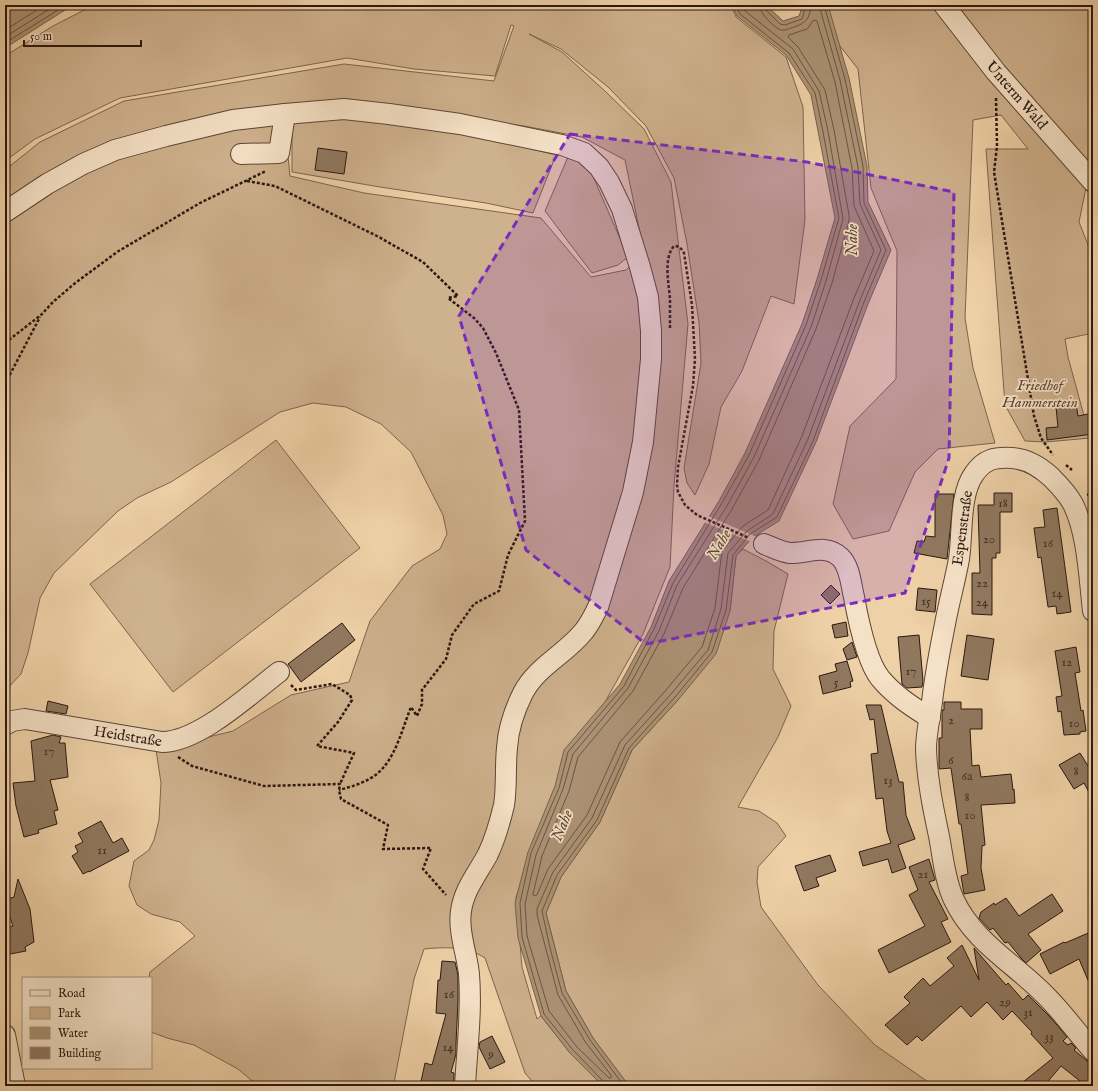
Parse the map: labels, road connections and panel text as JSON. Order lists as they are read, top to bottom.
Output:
{
  "streets": {
    "street": ["Unterm Wald", "Espenstraße", "Heidstraße"]
  },
  "water": ["Nahe"],
  "parks": ["Friedhof Hammerstein"],
  "house_numbers": [
    "18",
    "20",
    "16",
    "22",
    "14",
    "15",
    "24",
    "12",
    "17",
    "5",
    "2",
    "10",
    "17",
    "6",
    "8",
    "6a",
    "13",
    "8",
    "10",
    "11",
    "21",
    "16",
    "29",
    "31",
    "33",
    "14",
    "9"
  ],
  "legend": [
    "Road",
    "Park",
    "Water",
    "Building"
  ],
  "scale_bar": "50 m"
}
